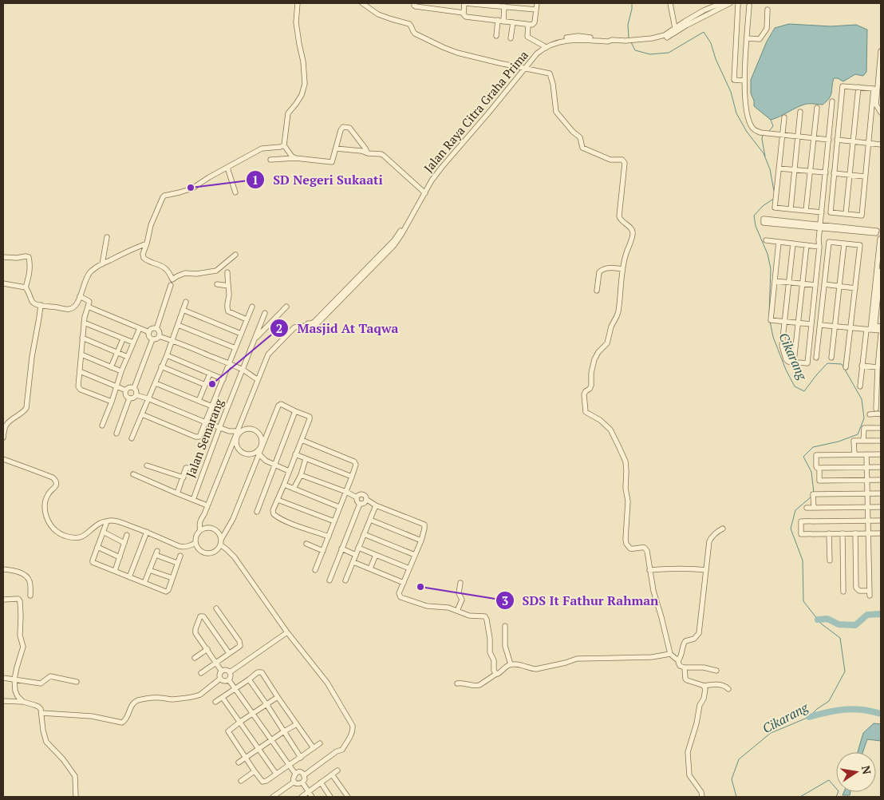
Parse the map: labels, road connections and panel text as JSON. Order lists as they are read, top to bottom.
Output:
{
  "streets": {
    "street": ["Jalan Raya Citra Graha Prima", "Jalan Semarang"]
  },
  "water": ["Cikarang"],
  "places": ["SD Negeri Sukaati", "Masjid At Taqwa", "SDS It Fathur Rahman"],
  "north": "right"
}
